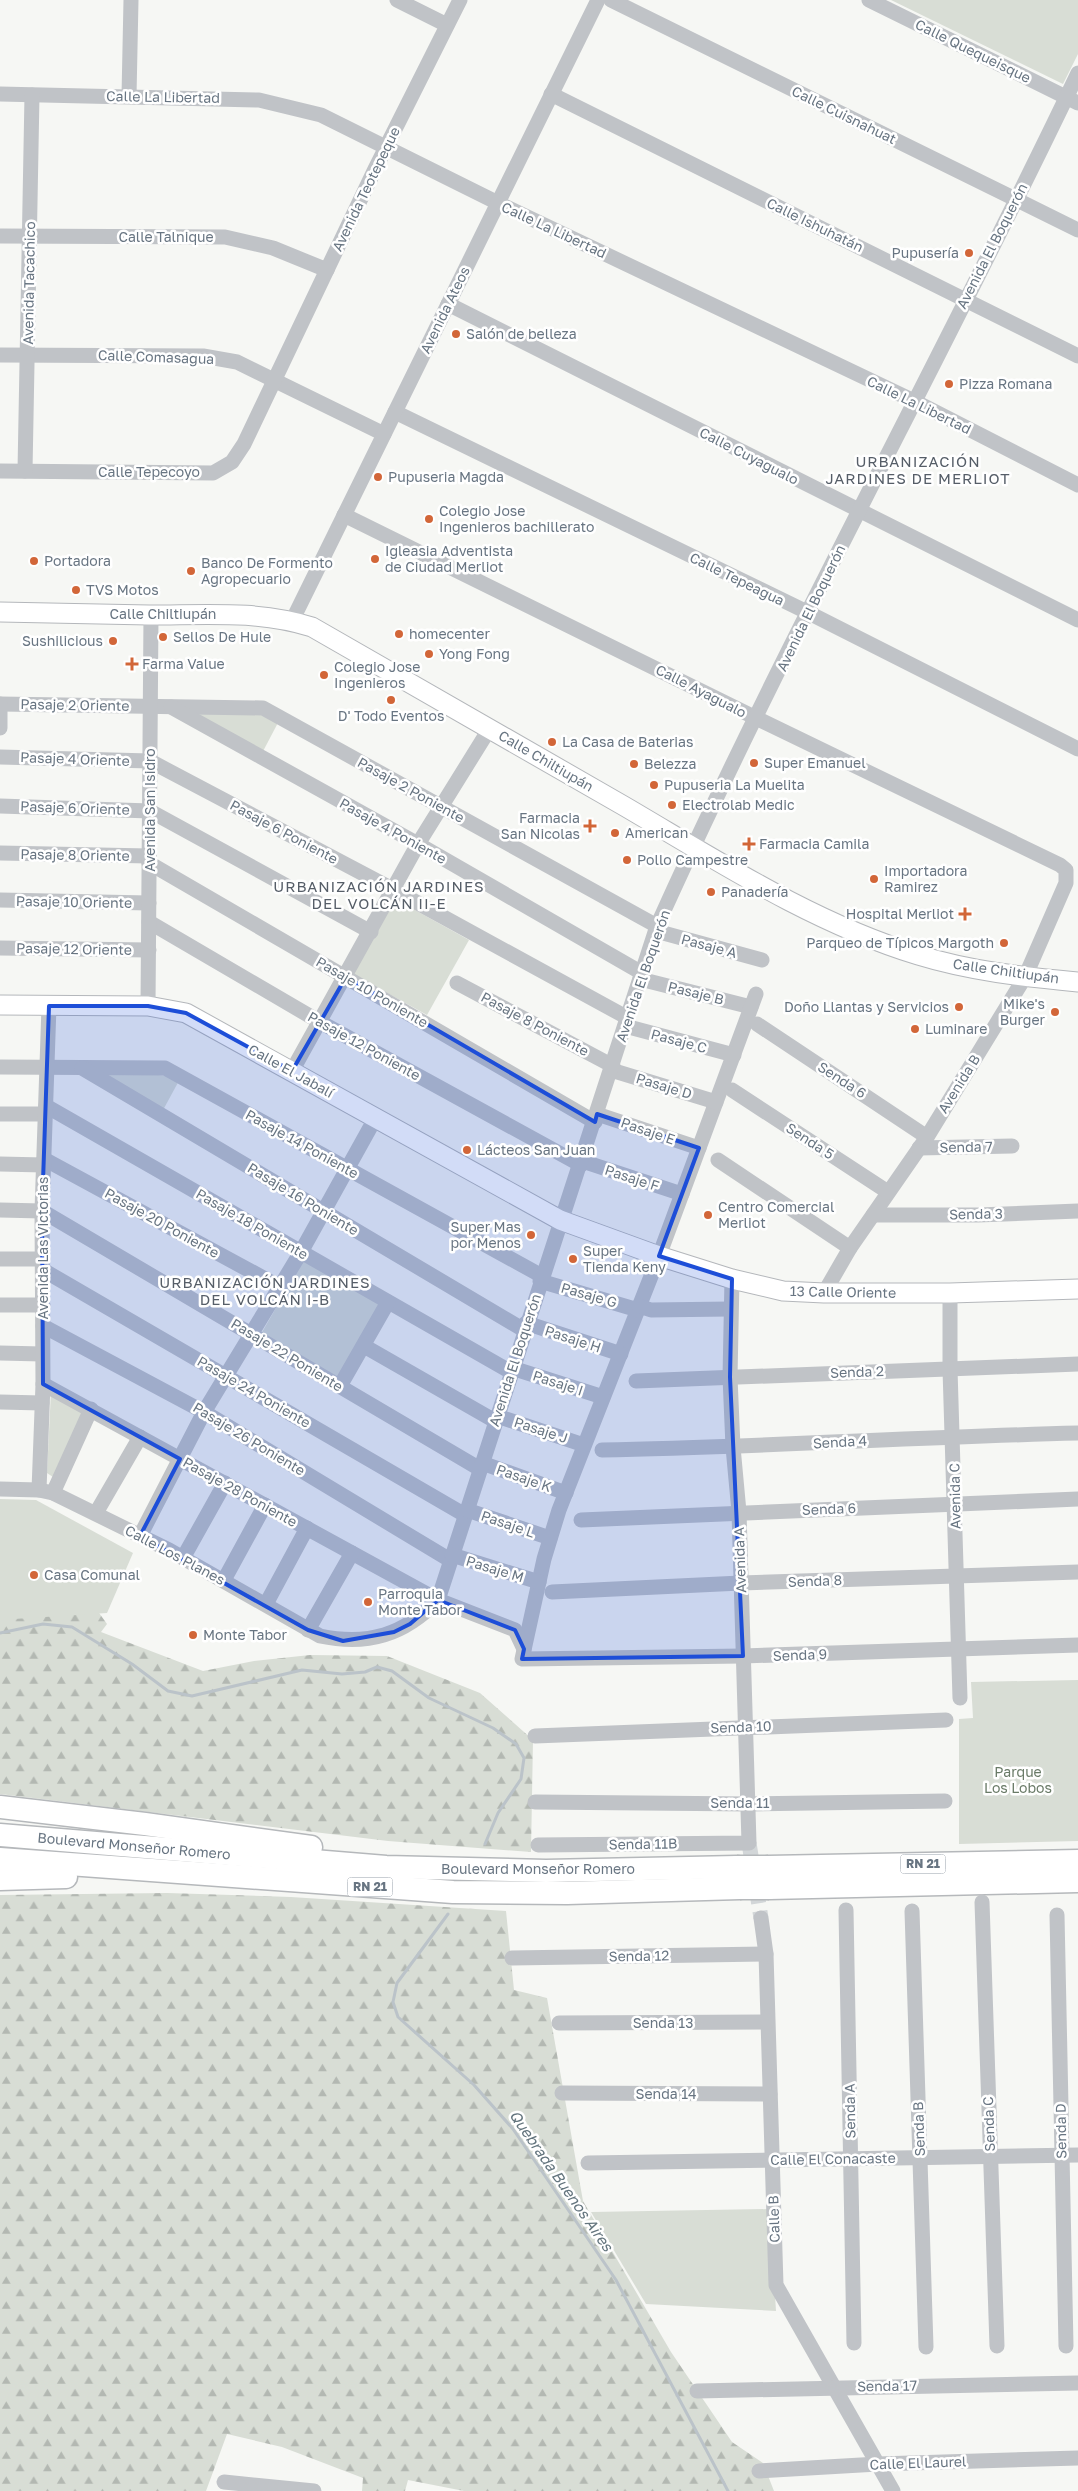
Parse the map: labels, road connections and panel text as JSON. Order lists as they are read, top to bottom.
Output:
{
  "streets": {
    "highway": ["Boulevard Monseñor Romero", "RN 21"],
    "main road": ["Calle Chiltiupán", "Calle El Jabalí", "13 Calle Oriente"],
    "street": [
      "Calle Quequeisque",
      "Calle La Libertad",
      "Calle Cuisnahuat",
      "Avenida Teotepeque",
      "Calle Ishuhatán",
      "Calle Talnique",
      "Avenida El Boquerón",
      "Avenida Tacachico",
      "Avenida Ateos",
      "Calle Comasagua",
      "Calle Cuyagualo",
      "Calle Tepecoyo",
      "Calle Tepeagua",
      "Calle Ayagualo",
      "Pasaje 2 Oriente",
      "Pasaje 4 Oriente",
      "Pasaje 2 Poniente",
      "Pasaje 6 Oriente",
      "Avenida San Isidro",
      "Pasaje 4 Poniente",
      "Pasaje 6 Poniente",
      "Pasaje 8 Oriente",
      "Pasaje 10 Oriente",
      "Pasaje A",
      "Pasaje 12 Oriente",
      "Pasaje 10 Poniente",
      "Pasaje B",
      "Pasaje 8 Poniente",
      "Pasaje C",
      "Pasaje 12 Poniente",
      "Senda 6",
      "Avenida B",
      "Pasaje D",
      "Pasaje E",
      "Senda 5",
      "Pasaje 14 Poniente",
      "Senda 7",
      "Pasaje F",
      "Pasaje 16 Poniente",
      "Senda 3",
      "Pasaje 20 Poniente",
      "Pasaje 18 Poniente",
      "Avenida Las Victorias",
      "Pasaje G",
      "Pasaje H",
      "Pasaje 22 Poniente",
      "Senda 2",
      "Pasaje I",
      "Pasaje 24 Poniente",
      "Pasaje J",
      "Pasaje 26 Poniente",
      "Senda 4",
      "Pasaje K",
      "Pasaje 28 Poniente",
      "Avenida C",
      "Pasaje L",
      "Calle Los Planes",
      "Avenida A",
      "Pasaje M",
      "Senda 8",
      "Senda 9",
      "Senda 10",
      "Senda 11",
      "Senda 11B",
      "Senda 12",
      "Senda 13",
      "Senda 14",
      "Senda A",
      "Senda C",
      "Senda B",
      "Senda D",
      "Calle El Conacaste",
      "Calle B",
      "Senda 17",
      "Calle El Laurel"
    ]
  },
  "crossings": [
    ["Calle Quequeisque", "Avenida El Boquerón"],
    ["Calle La Libertad", "Avenida Teotepeque"],
    ["Calle La Libertad", "Avenida El Boquerón"],
    ["Calle La Libertad", "Avenida Tacachico"],
    ["Calle La Libertad", "Avenida Ateos"],
    ["Calle Cuisnahuat", "Avenida El Boquerón"],
    ["Avenida Teotepeque", "Calle Talnique"],
    ["Avenida Teotepeque", "Calle Comasagua"],
    ["Avenida Teotepeque", "Calle Tepecoyo"],
    ["Calle Ishuhatán", "Avenida El Boquerón"],
    ["Calle Ishuhatán", "Avenida Ateos"],
    ["Calle Talnique", "Avenida Tacachico"],
    ["Avenida El Boquerón", "Calle Cuyagualo"],
    ["Avenida El Boquerón", "Calle Tepeagua"],
    ["Avenida El Boquerón", "Calle Chiltiupán"],
    ["Avenida El Boquerón", "Calle Ayagualo"],
    ["Avenida El Boquerón", "Pasaje 2 Poniente"],
    ["Avenida El Boquerón", "Pasaje 4 Poniente"],
    ["Avenida El Boquerón", "Pasaje 6 Poniente"],
    ["Avenida El Boquerón", "Pasaje A"],
    ["Avenida El Boquerón", "Pasaje 10 Poniente"],
    ["Avenida El Boquerón", "Pasaje B"],
    ["Avenida El Boquerón", "Pasaje 8 Poniente"],
    ["Avenida El Boquerón", "Pasaje C"],
    ["Avenida El Boquerón", "Pasaje 12 Poniente"],
    ["Avenida El Boquerón", "Calle El Jabalí"],
    ["Avenida El Boquerón", "Pasaje D"],
    ["Avenida El Boquerón", "Pasaje E"],
    ["Avenida El Boquerón", "Pasaje 14 Poniente"],
    ["Avenida El Boquerón", "Pasaje F"],
    ["Avenida El Boquerón", "Pasaje 16 Poniente"],
    ["Avenida El Boquerón", "Pasaje 18 Poniente"],
    ["Avenida El Boquerón", "13 Calle Oriente"],
    ["Avenida El Boquerón", "Pasaje G"],
    ["Avenida El Boquerón", "Pasaje H"],
    ["Avenida El Boquerón", "Pasaje 22 Poniente"],
    ["Avenida El Boquerón", "Pasaje I"],
    ["Avenida El Boquerón", "Pasaje 24 Poniente"],
    ["Avenida El Boquerón", "Pasaje J"],
    ["Avenida El Boquerón", "Pasaje 26 Poniente"],
    ["Avenida El Boquerón", "Pasaje K"],
    ["Avenida El Boquerón", "Pasaje 28 Poniente"],
    ["Avenida El Boquerón", "Pasaje L"],
    ["Avenida El Boquerón", "Calle Los Planes"],
    ["Avenida El Boquerón", "Pasaje M"],
    ["Avenida Tacachico", "Calle Comasagua"],
    ["Avenida Tacachico", "Calle Tepecoyo"],
    ["Avenida Ateos", "Calle Comasagua"],
    ["Avenida Ateos", "Calle Cuyagualo"],
    ["Avenida Ateos", "Calle Tepeagua"],
    ["Avenida Ateos", "Calle Chiltiupán"],
    ["Avenida Ateos", "Calle Ayagualo"],
    ["Calle Comasagua", "Calle Tepecoyo"],
    ["Calle Chiltiupán", "Avenida San Isidro"],
    ["Calle Chiltiupán", "Avenida B"],
    ["Calle Ayagualo", "Avenida B"],
    ["Pasaje 2 Oriente", "Pasaje 2 Poniente"],
    ["Pasaje 2 Oriente", "Avenida San Isidro"],
    ["Pasaje 4 Oriente", "Avenida San Isidro"],
    ["Pasaje 4 Oriente", "Pasaje 6 Poniente"],
    ["Pasaje 2 Poniente", "Avenida San Isidro"],
    ["Pasaje 2 Poniente", "Pasaje 4 Poniente"],
    ["Pasaje 2 Poniente", "Pasaje A"],
    ["Pasaje 6 Oriente", "Avenida San Isidro"],
    ["Avenida San Isidro", "Pasaje 6 Poniente"],
    ["Avenida San Isidro", "Pasaje 8 Oriente"],
    ["Avenida San Isidro", "Pasaje 10 Oriente"],
    ["Avenida San Isidro", "Pasaje 12 Oriente"],
    ["Avenida San Isidro", "Pasaje 10 Poniente"],
    ["Avenida San Isidro", "Pasaje 12 Poniente"],
    ["Avenida San Isidro", "Calle El Jabalí"],
    ["Pasaje 4 Poniente", "Pasaje B"],
    ["Pasaje 6 Poniente", "Pasaje C"],
    ["Pasaje 8 Oriente", "Pasaje 10 Poniente"],
    ["Pasaje 10 Poniente", "Pasaje E"],
    ["Pasaje B", "Pasaje C"],
    ["Pasaje 8 Poniente", "Pasaje D"],
    ["Pasaje 12 Poniente", "Pasaje F"],
    ["Calle El Jabalí", "Avenida Las Victorias"],
    ["Calle El Jabalí", "13 Calle Oriente"],
    ["Senda 6", "Avenida B"],
    ["Senda 6", "Senda 7"],
    ["Senda 6", "Avenida C"],
    ["Senda 6", "Avenida A"],
    ["Avenida B", "Senda 5"],
    ["Avenida B", "Senda 7"],
    ["Avenida B", "Senda 3"],
    ["Avenida B", "13 Calle Oriente"],
    ["Pasaje 14 Poniente", "Pasaje 16 Poniente"],
    ["Pasaje 14 Poniente", "Avenida Las Victorias"],
    ["Pasaje 14 Poniente", "Pasaje G"],
    ["Pasaje 16 Poniente", "Pasaje H"],
    ["Pasaje 20 Poniente", "Avenida Las Victorias"],
    ["Pasaje 18 Poniente", "Avenida Las Victorias"],
    ["Pasaje 18 Poniente", "Pasaje I"],
    ["Avenida Las Victorias", "Pasaje 22 Poniente"],
    ["Avenida Las Victorias", "Pasaje 24 Poniente"],
    ["Avenida Las Victorias", "Pasaje 26 Poniente"],
    ["Avenida Las Victorias", "Pasaje 28 Poniente"],
    ["Avenida Las Victorias", "Calle Los Planes"],
    ["13 Calle Oriente", "Avenida C"],
    ["13 Calle Oriente", "Avenida A"],
    ["Pasaje G", "Avenida A"],
    ["Pasaje 22 Poniente", "Pasaje K"],
    ["Senda 2", "Avenida C"],
    ["Senda 2", "Avenida A"],
    ["Pasaje 24 Poniente", "Pasaje L"],
    ["Pasaje 26 Poniente", "Pasaje M"],
    ["Senda 4", "Avenida C"],
    ["Senda 4", "Avenida A"],
    ["Pasaje 28 Poniente", "Senda 9"],
    ["Avenida C", "Senda 8"],
    ["Avenida C", "Senda 9"],
    ["Avenida A", "Senda 8"],
    ["Avenida A", "Senda 9"],
    ["Avenida A", "Senda 10"],
    ["Avenida A", "Senda 11"],
    ["Avenida A", "Senda 11B"],
    ["Senda 12", "Calle B"],
    ["Senda 13", "Calle B"],
    ["Senda 14", "Calle B"],
    ["Senda A", "Calle El Conacaste"],
    ["Senda C", "Calle El Conacaste"],
    ["Senda B", "Calle El Conacaste"],
    ["Senda D", "Calle El Conacaste"],
    ["Calle El Conacaste", "Calle B"],
    ["Calle B", "Senda 17"],
    ["Calle B", "Calle El Laurel"]
  ],
  "districts": ["URBANIZACIÓN JARDINES DE MERLIOT", "URBANIZACIÓN JARDINES DEL VOLCÁN II-E", "URBANIZACIÓN JARDINES DEL VOLCÁN I-B"],
  "water": ["Quebrada Buenos Aires"],
  "parks": ["Parque Los Lobos"],
  "places": {
    "other": [
      "Pupusería",
      "Salón de belleza",
      "Pizza Romana",
      "Pupuseria Magda",
      "Colegio Jose Ingenieros bachillerato",
      "Igleasia Adventista de Ciudad Merliot",
      "Portadora",
      "Banco De Formento Agropecuario",
      "TVS Motos",
      "homecenter",
      "Sellos De Hule",
      "Sushilicious",
      "Yong Fong",
      "Colegio Jose Ingenieros",
      "D' Todo Eventos",
      "La Casa de Baterias",
      "Super Emanuel",
      "Belezza",
      "Pupuseria La Muelita",
      "Electrolab Medic",
      "American",
      "Pollo Campestre",
      "Importadora Ramirez",
      "Panadería",
      "Parqueo de Típicos Margoth",
      "Doño Llantas y Servicios",
      "Mike's Burger",
      "Luminare",
      "Lácteos San Juan",
      "Centro Comercial Merliot",
      "Super Mas por Menos",
      "Super Tienda Keny",
      "Casa Comunal",
      "Parroquia Monte Tabor",
      "Monte Tabor"
    ],
    "health": [
      "Farma Value",
      "Farmacia San Nicolas",
      "Farmacia Camila",
      "Hospital Merliot"
    ]
  }
}
